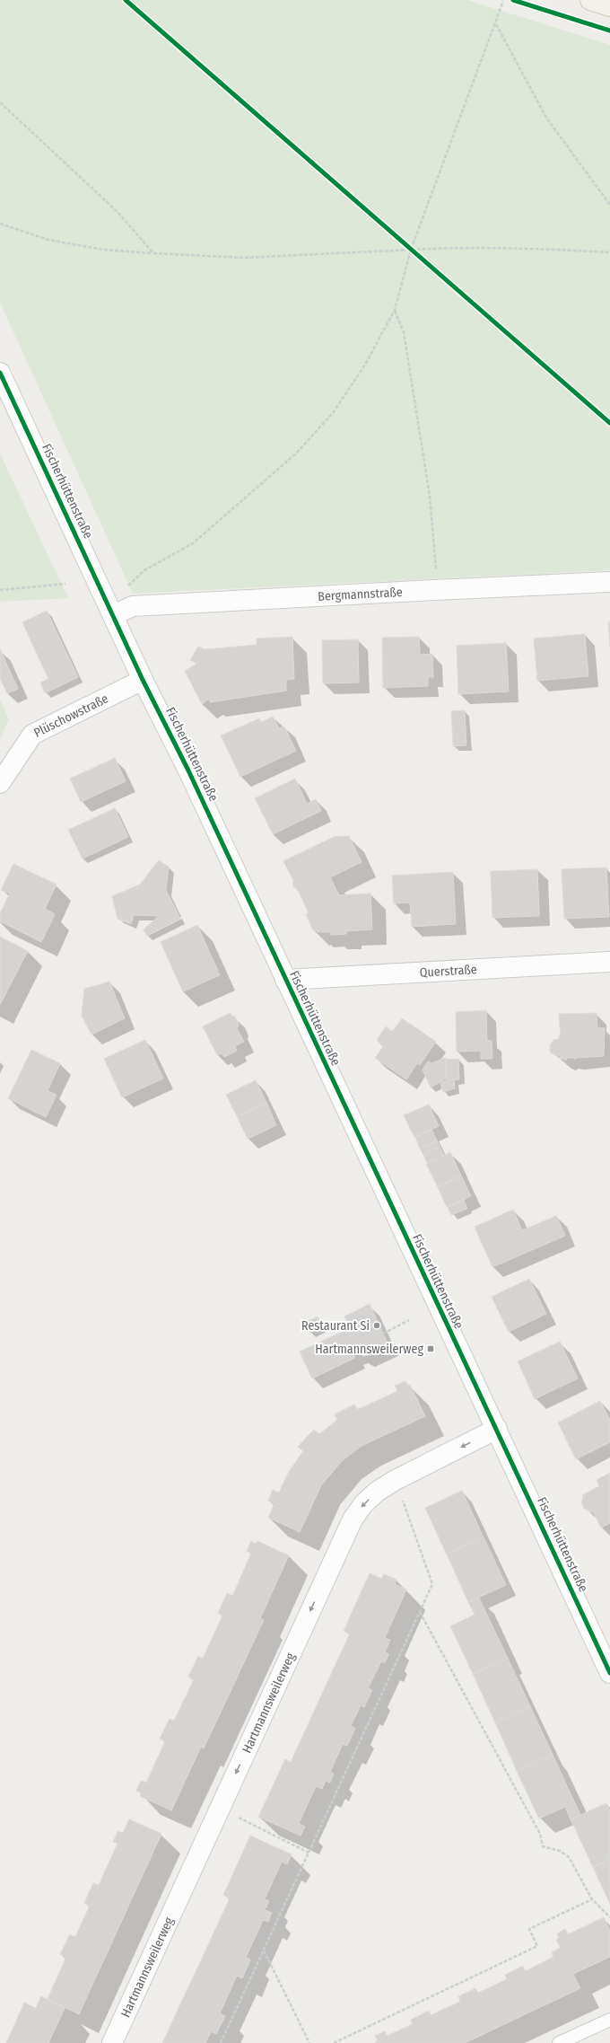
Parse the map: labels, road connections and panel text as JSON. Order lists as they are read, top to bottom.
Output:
{
  "streets": {
    "street": [
      "Fischerhüttenstraße",
      "Bergmannstraße",
      "Plüschowstraße",
      "Querstraße",
      "Hartmannsweilerweg"
    ]
  },
  "crossings": [
    ["Fischerhüttenstraße", "Bergmannstraße"],
    ["Fischerhüttenstraße", "Plüschowstraße"],
    ["Fischerhüttenstraße", "Querstraße"],
    ["Fischerhüttenstraße", "Hartmannsweilerweg"]
  ],
  "one_way": ["Hartmannsweilerweg"],
  "places": {
    "other": ["Restaurant Si"],
    "transit": ["Hartmannsweilerweg"]
  }
}
